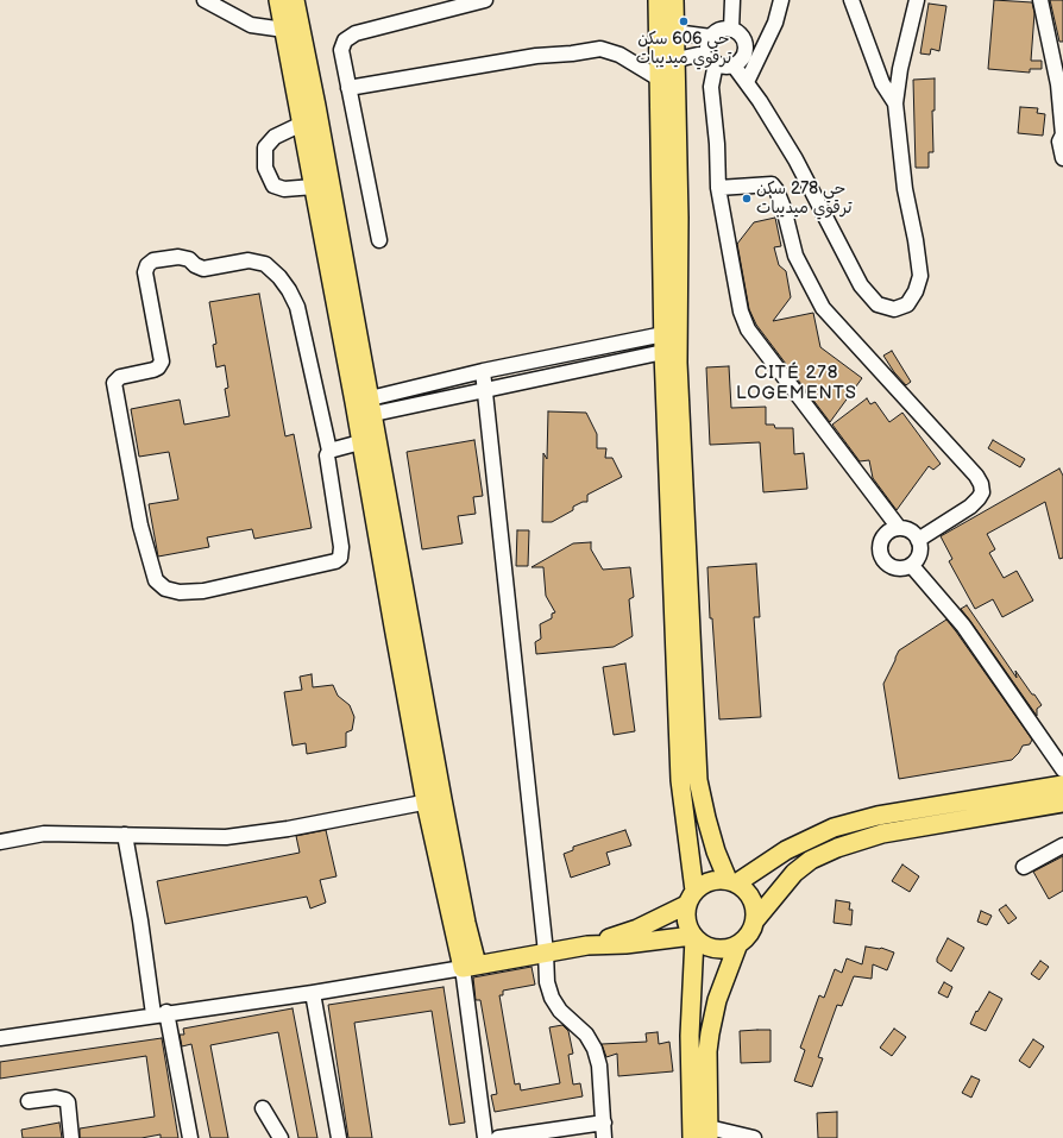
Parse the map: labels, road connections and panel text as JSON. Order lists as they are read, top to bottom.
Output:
{
  "districts": ["CITÉ 278 LOGEMENTS"],
  "places": ["حي 606 سكن ترقوي ميديبات", "حي 278 سكن ترقوي ميديبات"]
}
